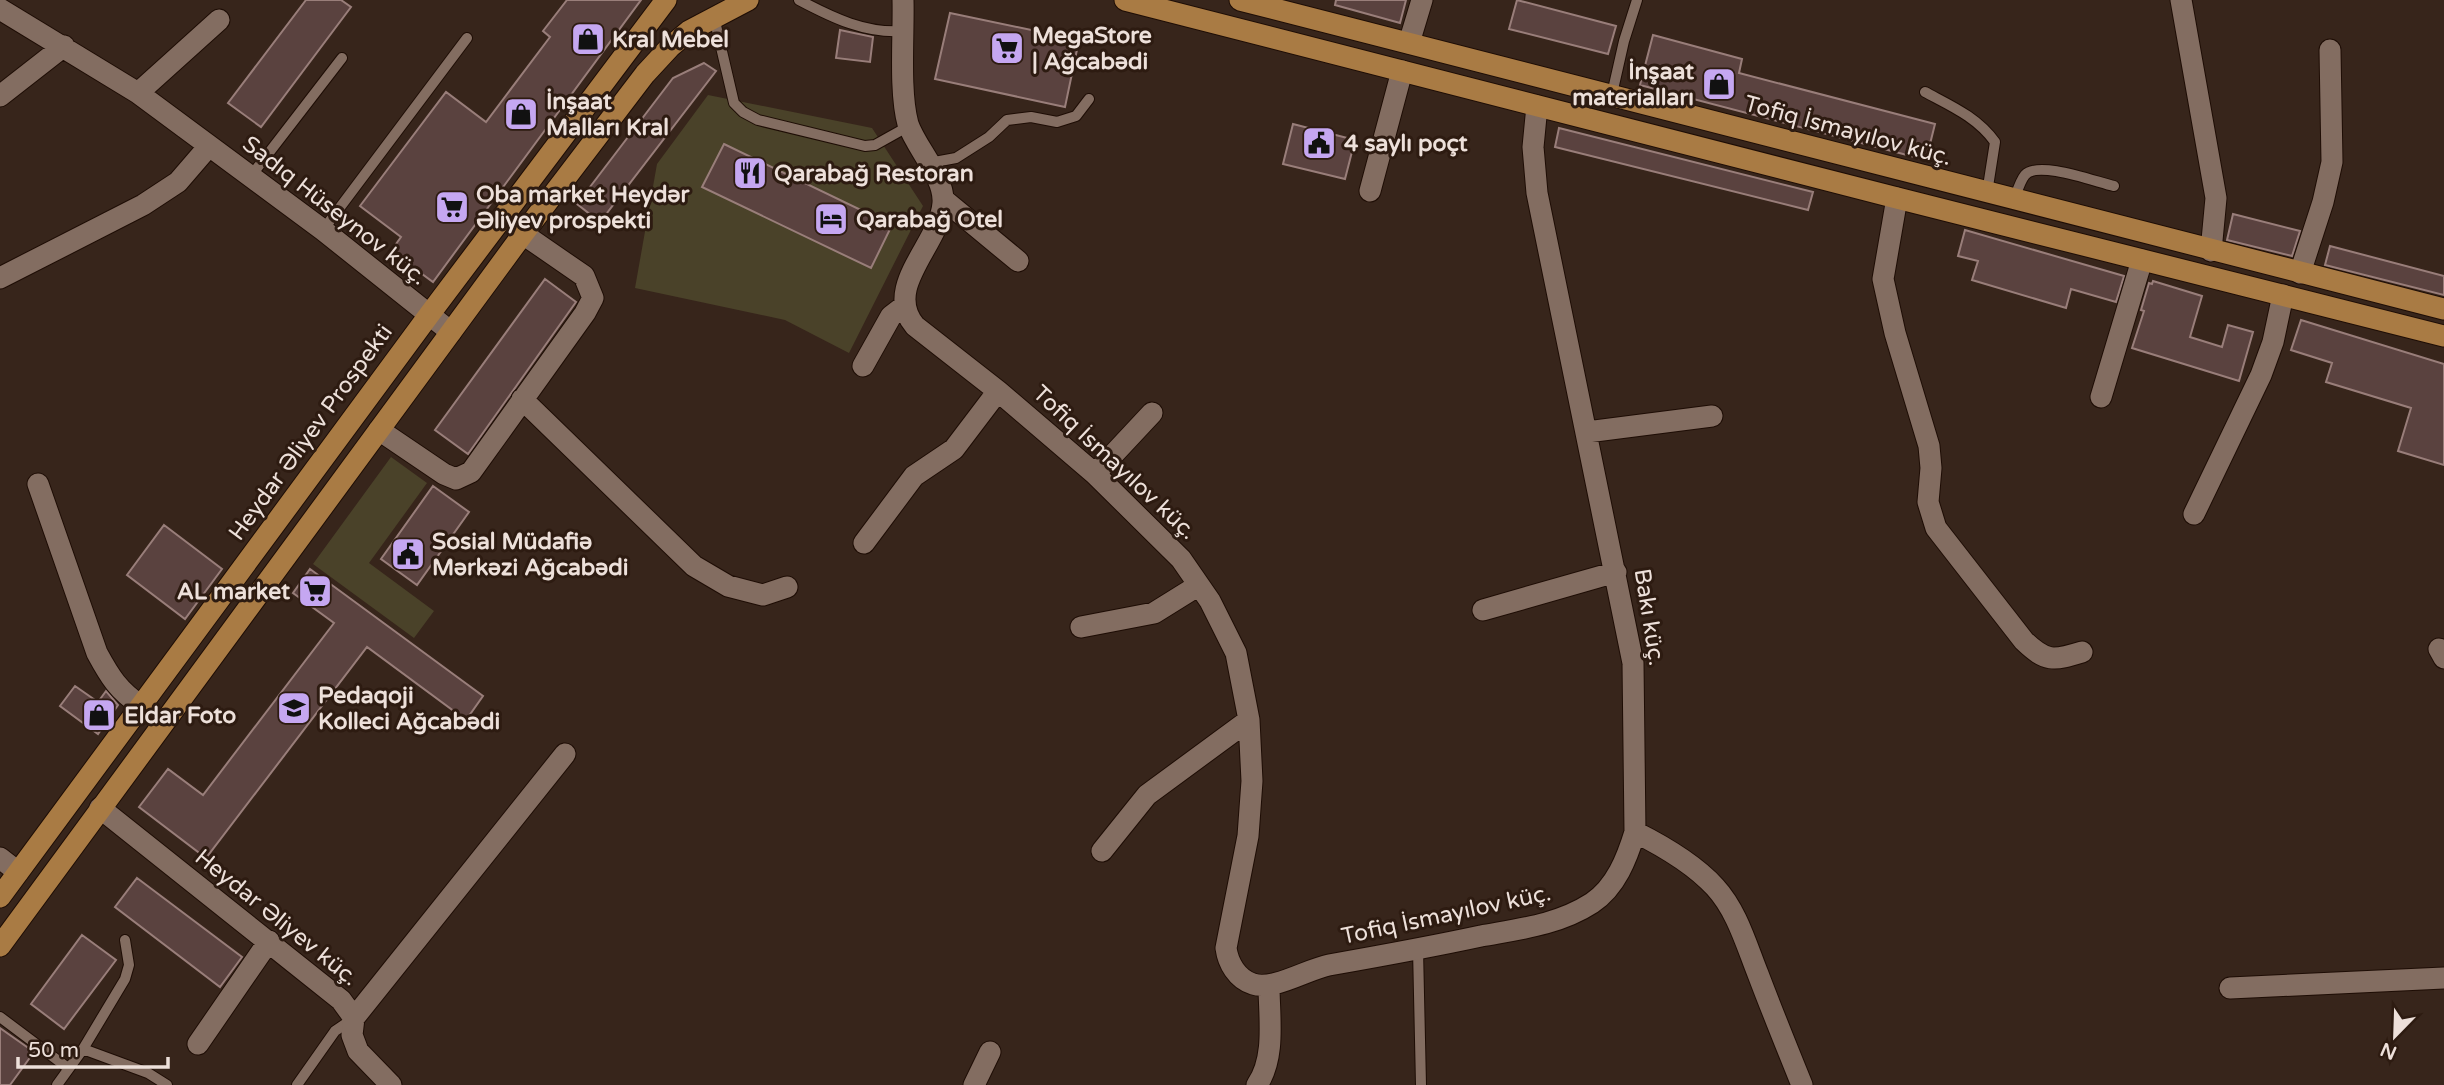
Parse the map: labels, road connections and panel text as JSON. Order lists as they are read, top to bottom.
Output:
{
  "streets": {
    "main road": ["Tofiq İsmayılov küç.", "Heydar Əliyev Prospekti"],
    "street": ["Sadıq Hüseynov küç.", "Bakı küç.", "Heydar Əliyev küç."]
  },
  "crossings": [
    ["Tofiq İsmayılov küç.", "Bakı küç."],
    ["Sadıq Hüseynov küç.", "Heydar Əliyev Prospekti"]
  ],
  "places": {
    "shop": [
      "Kral Mebel",
      "İnşaat materialları",
      "İnşaat Malları Kral",
      "Eldar Foto"
    ],
    "supermarket": ["MegaStore | Ağcabədi", "Oba market Heydər Əliyev prospekti", "AL market"],
    "public building": ["4 saylı poçt", "Sosial Müdafiə Mərkəzi Ağcabədi"],
    "restaurant": ["Qarabağ Restoran"],
    "hotel": ["Qarabağ Otel"],
    "school or university": ["Pedaqoji Kolleci Ağcabədi"]
  },
  "scale_bar": "50 m",
  "north": "bottom left"
}
